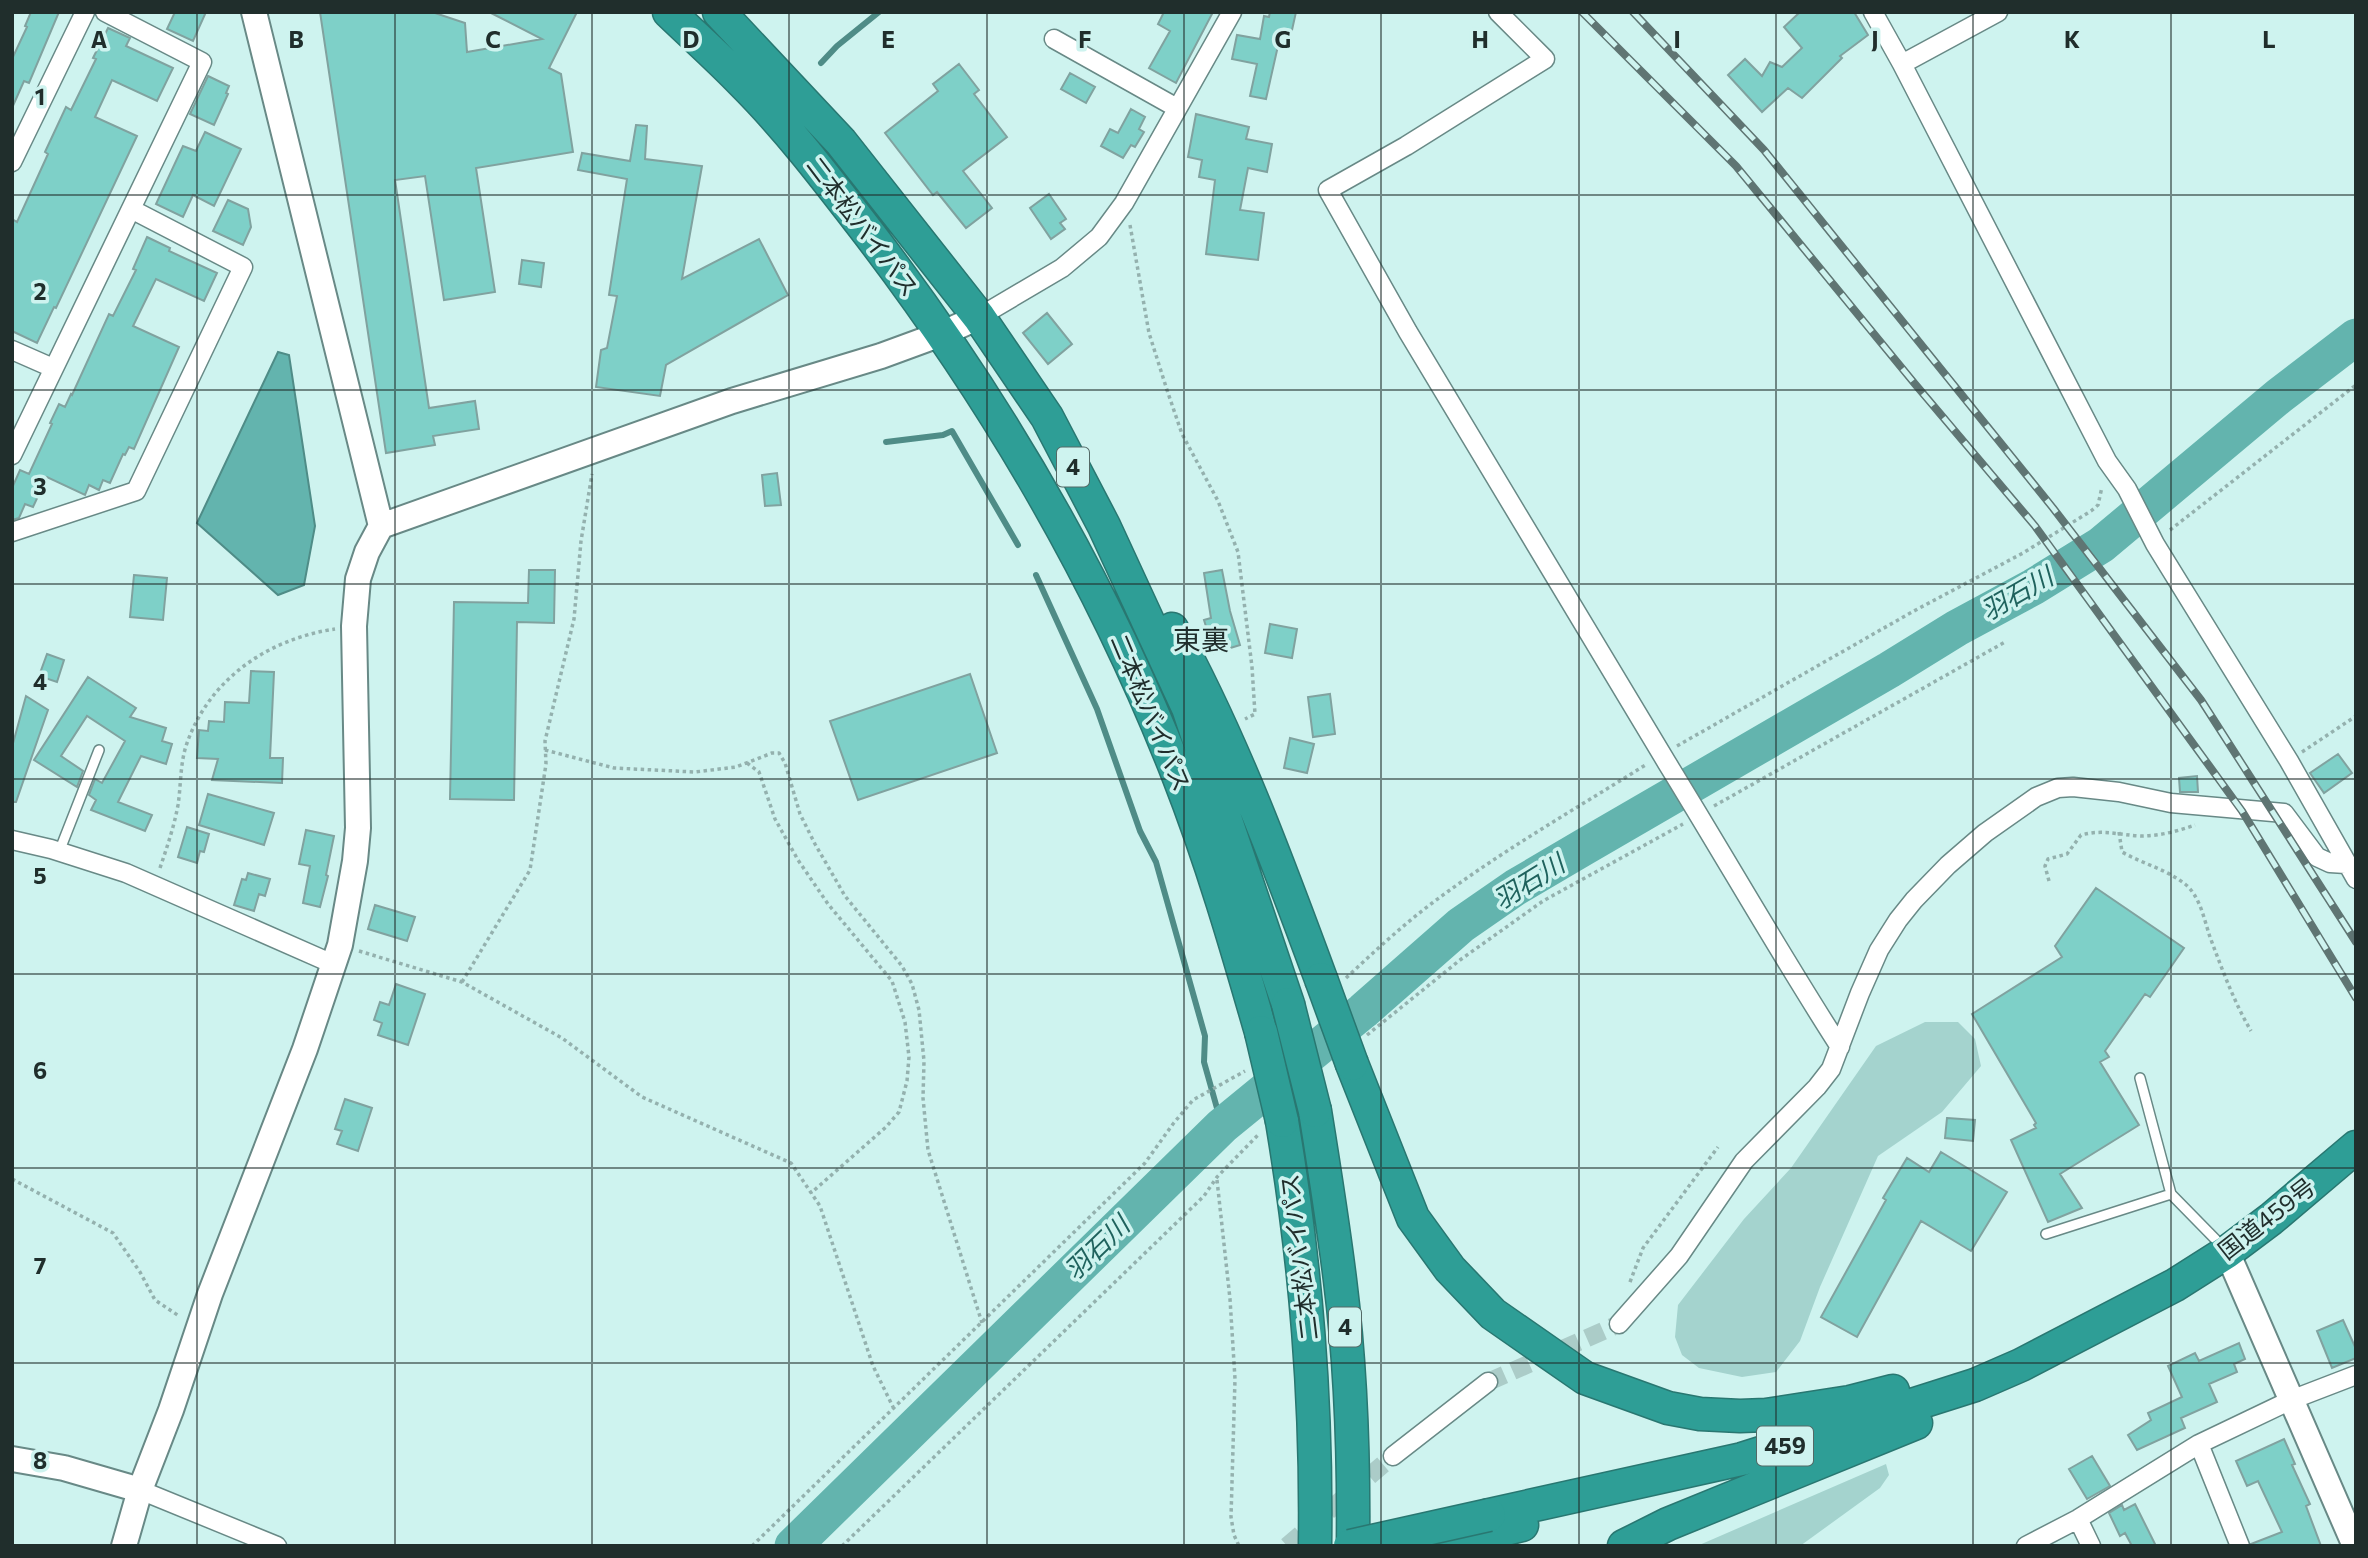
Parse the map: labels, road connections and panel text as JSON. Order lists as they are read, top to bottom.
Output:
{
  "streets": {
    "highway": [
      "二本松バイパス",
      "4",
      "国道459号",
      "459"
    ]
  },
  "crossings": [
    ["二本松バイパス", "459"],
    ["国道459号", "459"]
  ],
  "districts": ["東裏"],
  "water": ["羽石川"],
  "grid": {
    "columns": [
      "A",
      "B",
      "C",
      "D",
      "E",
      "F",
      "G",
      "H",
      "I",
      "J",
      "K",
      "L"
    ],
    "rows": [
      "1",
      "2",
      "3",
      "4",
      "5",
      "6",
      "7",
      "8"
    ]
  }
}
